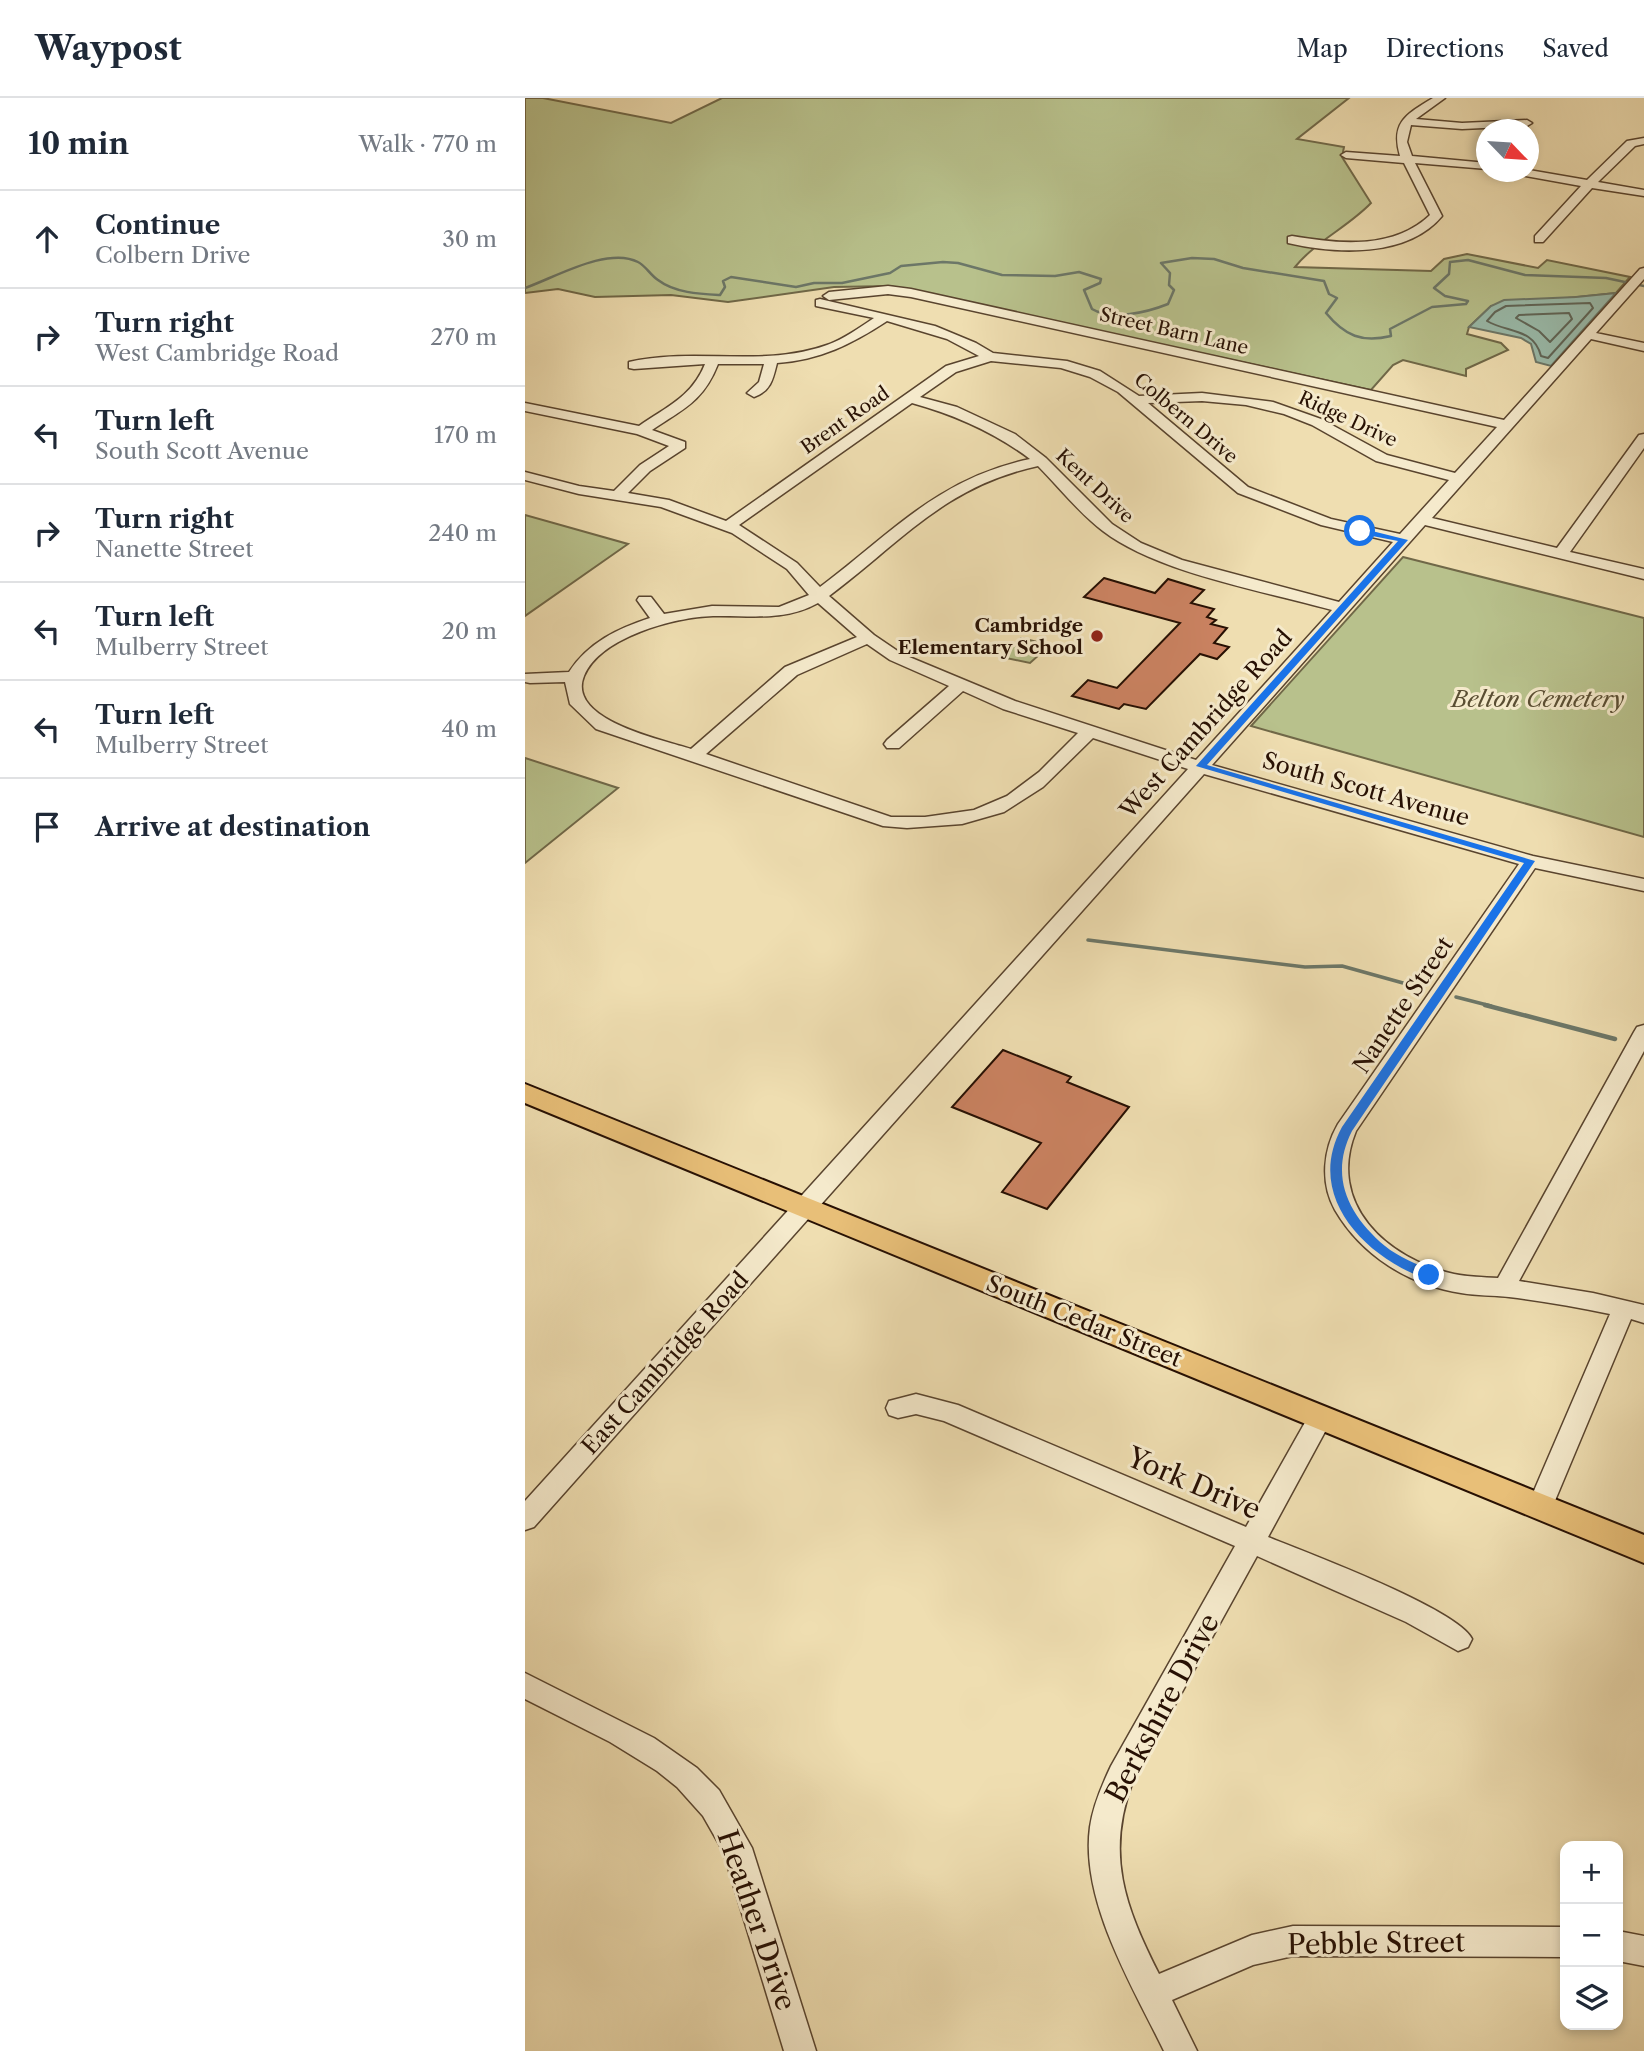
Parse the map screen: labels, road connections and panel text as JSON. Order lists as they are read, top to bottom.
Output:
{
  "streets": {
    "main road": ["South Cedar Street"],
    "street": [
      "Street Barn Lane",
      "Colbern Drive",
      "Ridge Drive",
      "Brent Road",
      "Kent Drive",
      "West Cambridge Road",
      "South Scott Avenue",
      "Nanette Street",
      "East Cambridge Road",
      "York Drive",
      "Berkshire Drive",
      "Heather Drive",
      "Pebble Street"
    ]
  },
  "crossings": [
    ["Street Barn Lane", "Colbern Drive"],
    ["Street Barn Lane", "West Cambridge Road"],
    ["Colbern Drive", "Ridge Drive"],
    ["Colbern Drive", "Brent Road"],
    ["Colbern Drive", "West Cambridge Road"],
    ["Ridge Drive", "West Cambridge Road"],
    ["Brent Road", "Kent Drive"],
    ["Brent Road", "South Scott Avenue"],
    ["Kent Drive", "West Cambridge Road"],
    ["West Cambridge Road", "South Scott Avenue"],
    ["West Cambridge Road", "South Cedar Street"],
    ["West Cambridge Road", "East Cambridge Road"],
    ["South Scott Avenue", "Nanette Street"],
    ["South Cedar Street", "East Cambridge Road"],
    ["South Cedar Street", "Berkshire Drive"],
    ["York Drive", "Berkshire Drive"],
    ["Berkshire Drive", "Pebble Street"]
  ],
  "parks": ["Belton Cemetery"],
  "places": ["Cambridge Elementary School"],
  "north": "bottom right",
  "page": {
    "header": "Waypost",
    "nav": ["Map", "Directions", "Saved"],
    "heading": ["10 min", "Walk · 770 m"],
    "list": [
      ["Continue", "Colbern Drive", "30 m"],
      ["Turn right", "West Cambridge Road", "270 m"],
      ["Turn left", "South Scott Avenue", "170 m"],
      ["Turn right", "Nanette Street", "240 m"],
      ["Turn left", "Mulberry Street", "20 m"],
      ["Turn left", "Mulberry Street", "40 m"],
      "Arrive at destination"
    ],
    "map_buttons": ["+", "−"]
  }
}
